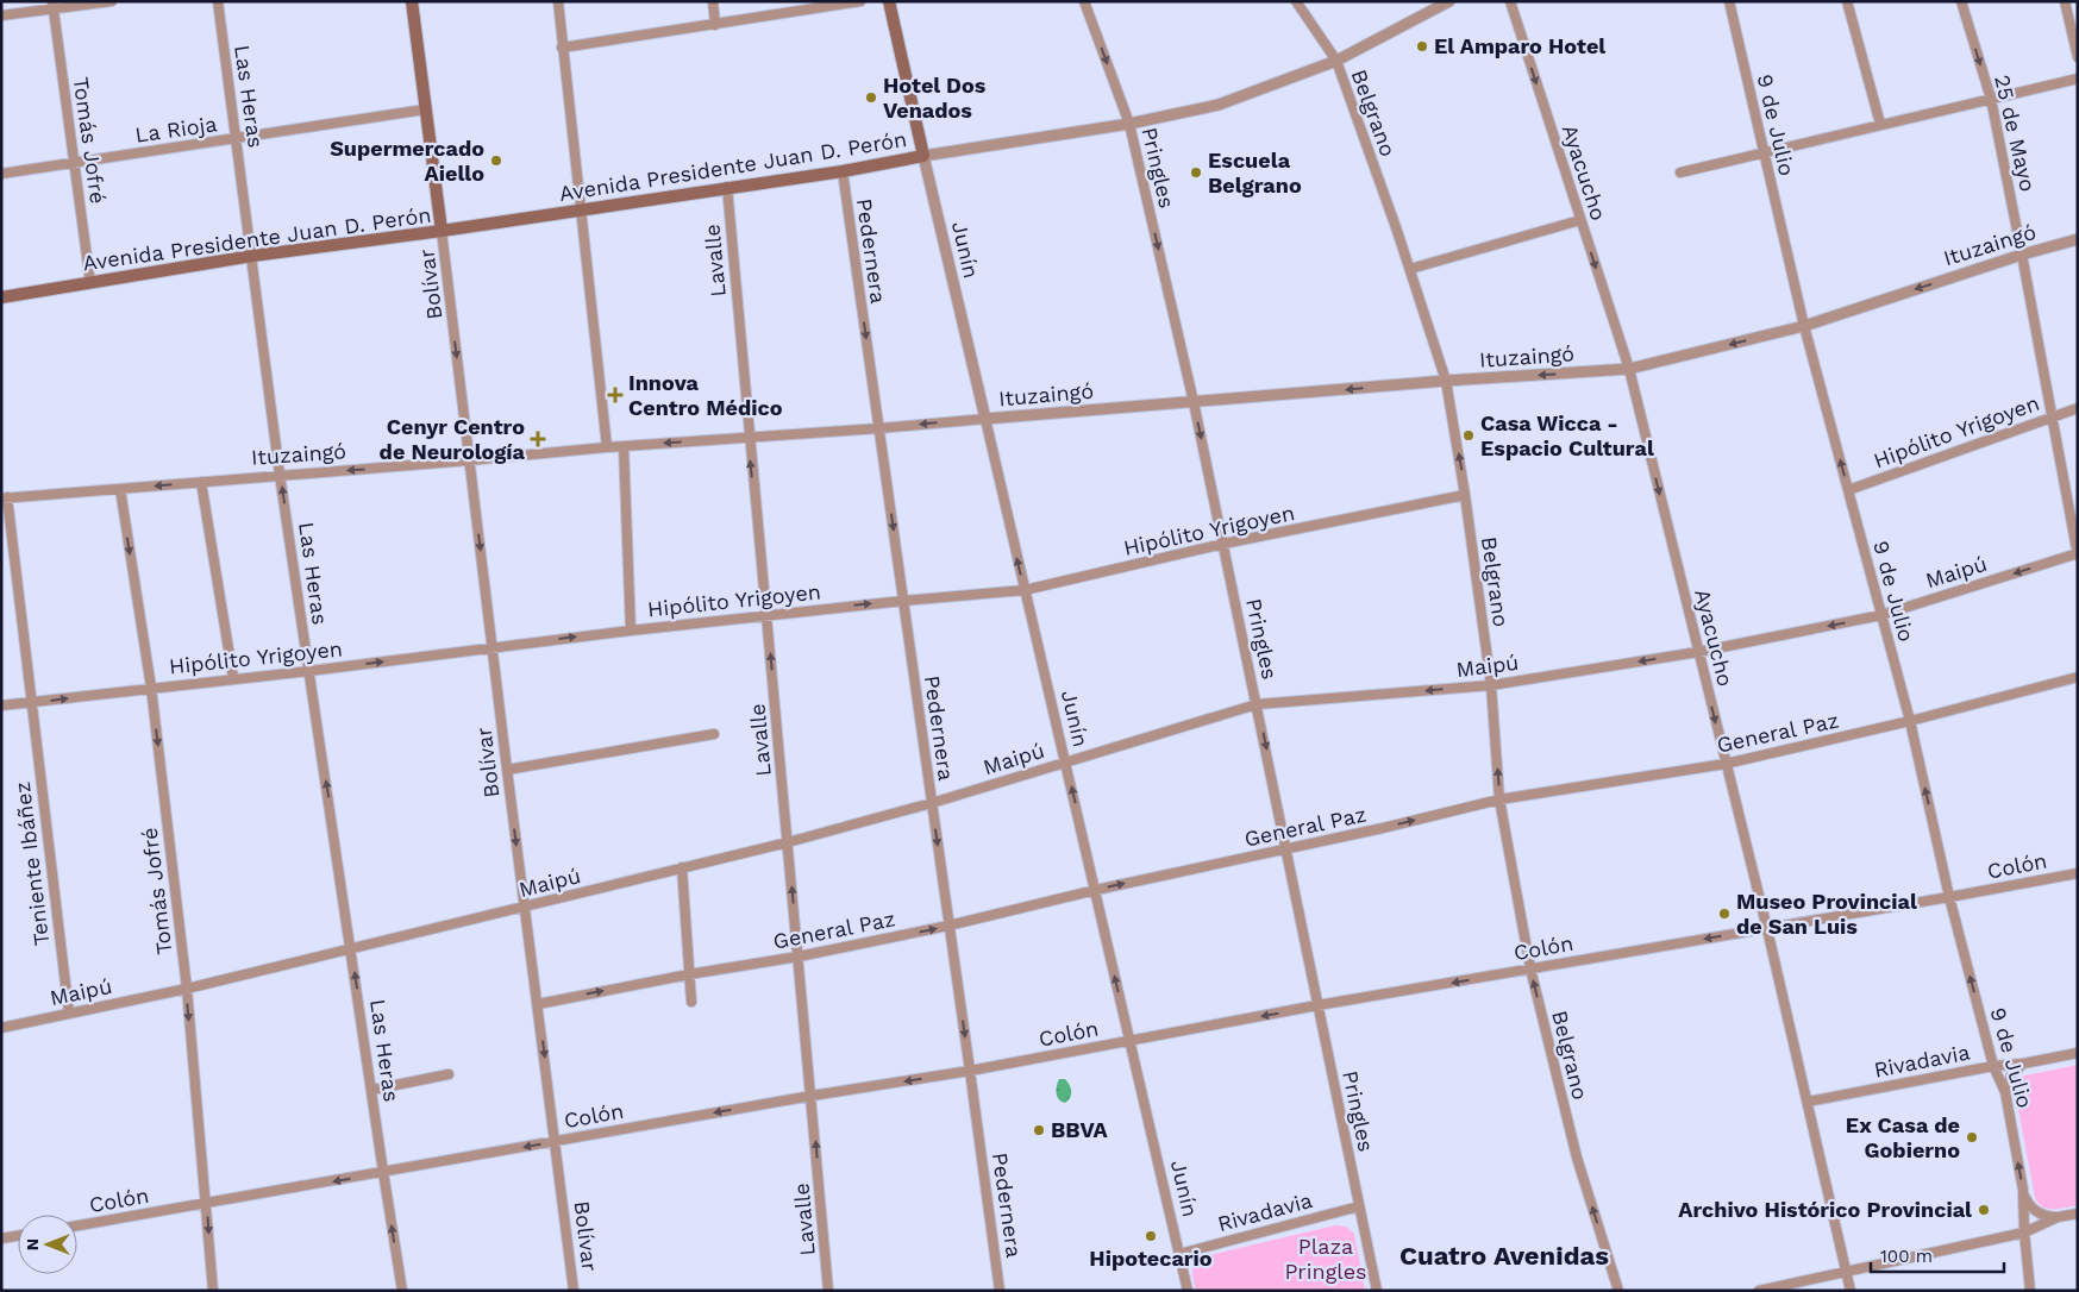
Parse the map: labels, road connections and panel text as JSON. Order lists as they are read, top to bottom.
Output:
{
  "streets": {
    "main road": ["Avenida Presidente Juan D. Perón"],
    "street": [
      "Las Heras",
      "Belgrano",
      "9 de Julio",
      "La Rioja",
      "25 de Mayo",
      "Tomás Jofré",
      "Pringles",
      "Ayacucho",
      "Ituzaingó",
      "Junín",
      "Pedernera",
      "Lavalle",
      "Bolívar",
      "Hipólito Yrigoyen",
      "Maipú",
      "General Paz",
      "Teniente Ibáñez",
      "Colón",
      "Rivadavia"
    ]
  },
  "crossings": [
    ["Las Heras", "La Rioja"],
    ["Las Heras", "Avenida Presidente Juan D. Perón"],
    ["Las Heras", "Ituzaingó"],
    ["Las Heras", "Hipólito Yrigoyen"],
    ["Las Heras", "Maipú"],
    ["Las Heras", "Colón"],
    ["Belgrano", "Avenida Presidente Juan D. Perón"],
    ["Belgrano", "Ituzaingó"],
    ["Belgrano", "Hipólito Yrigoyen"],
    ["Belgrano", "Maipú"],
    ["Belgrano", "General Paz"],
    ["Belgrano", "Colón"],
    ["9 de Julio", "Ituzaingó"],
    ["9 de Julio", "Hipólito Yrigoyen"],
    ["9 de Julio", "Maipú"],
    ["9 de Julio", "General Paz"],
    ["9 de Julio", "Colón"],
    ["9 de Julio", "Rivadavia"],
    ["La Rioja", "Tomás Jofré"],
    ["25 de Mayo", "Ituzaingó"],
    ["25 de Mayo", "Hipólito Yrigoyen"],
    ["25 de Mayo", "Maipú"],
    ["Tomás Jofré", "Avenida Presidente Juan D. Perón"],
    ["Tomás Jofré", "Ituzaingó"],
    ["Tomás Jofré", "Hipólito Yrigoyen"],
    ["Tomás Jofré", "Maipú"],
    ["Tomás Jofré", "Colón"],
    ["Avenida Presidente Juan D. Perón", "Pringles"],
    ["Avenida Presidente Juan D. Perón", "Junín"],
    ["Avenida Presidente Juan D. Perón", "Pedernera"],
    ["Avenida Presidente Juan D. Perón", "Lavalle"],
    ["Avenida Presidente Juan D. Perón", "Bolívar"],
    ["Pringles", "Ituzaingó"],
    ["Pringles", "Hipólito Yrigoyen"],
    ["Pringles", "Maipú"],
    ["Pringles", "General Paz"],
    ["Pringles", "Colón"],
    ["Pringles", "Rivadavia"],
    ["Ayacucho", "Ituzaingó"],
    ["Ayacucho", "Maipú"],
    ["Ayacucho", "General Paz"],
    ["Ayacucho", "Colón"],
    ["Ayacucho", "Rivadavia"],
    ["Ituzaingó", "Junín"],
    ["Ituzaingó", "Pedernera"],
    ["Ituzaingó", "Lavalle"],
    ["Ituzaingó", "Bolívar"],
    ["Ituzaingó", "Teniente Ibáñez"],
    ["Junín", "Hipólito Yrigoyen"],
    ["Junín", "Maipú"],
    ["Junín", "General Paz"],
    ["Junín", "Colón"],
    ["Junín", "Rivadavia"],
    ["Pedernera", "Hipólito Yrigoyen"],
    ["Pedernera", "Maipú"],
    ["Pedernera", "General Paz"],
    ["Pedernera", "Colón"],
    ["Lavalle", "Hipólito Yrigoyen"],
    ["Lavalle", "Maipú"],
    ["Lavalle", "General Paz"],
    ["Lavalle", "Colón"],
    ["Bolívar", "Hipólito Yrigoyen"],
    ["Bolívar", "Maipú"],
    ["Bolívar", "General Paz"],
    ["Bolívar", "Colón"],
    ["Hipólito Yrigoyen", "Teniente Ibáñez"],
    ["Maipú", "Teniente Ibáñez"]
  ],
  "one_way": [
    "Las Heras",
    "Belgrano",
    "9 de Julio",
    "Tomás Jofré",
    "Pringles",
    "Ayacucho",
    "Ituzaingó",
    "Junín",
    "Pedernera",
    "Lavalle",
    "Bolívar",
    "Maipú",
    "General Paz",
    "Colón"
  ],
  "districts": ["Cuatro Avenidas"],
  "parks": ["Plaza Pringles"],
  "places": {
    "other": [
      "El Amparo Hotel",
      "Hotel Dos Venados",
      "Supermercado Aiello",
      "Escuela Belgrano",
      "Casa Wicca - Espacio Cultural",
      "Museo Provincial de San Luis",
      "BBVA",
      "Ex Casa de Gobierno",
      "Archivo Histórico Provincial",
      "Hipotecario"
    ],
    "health": ["Innova Centro Médico", "Cenyr Centro de Neurología"]
  },
  "scale_bar": "100 m",
  "north": "left"
}
